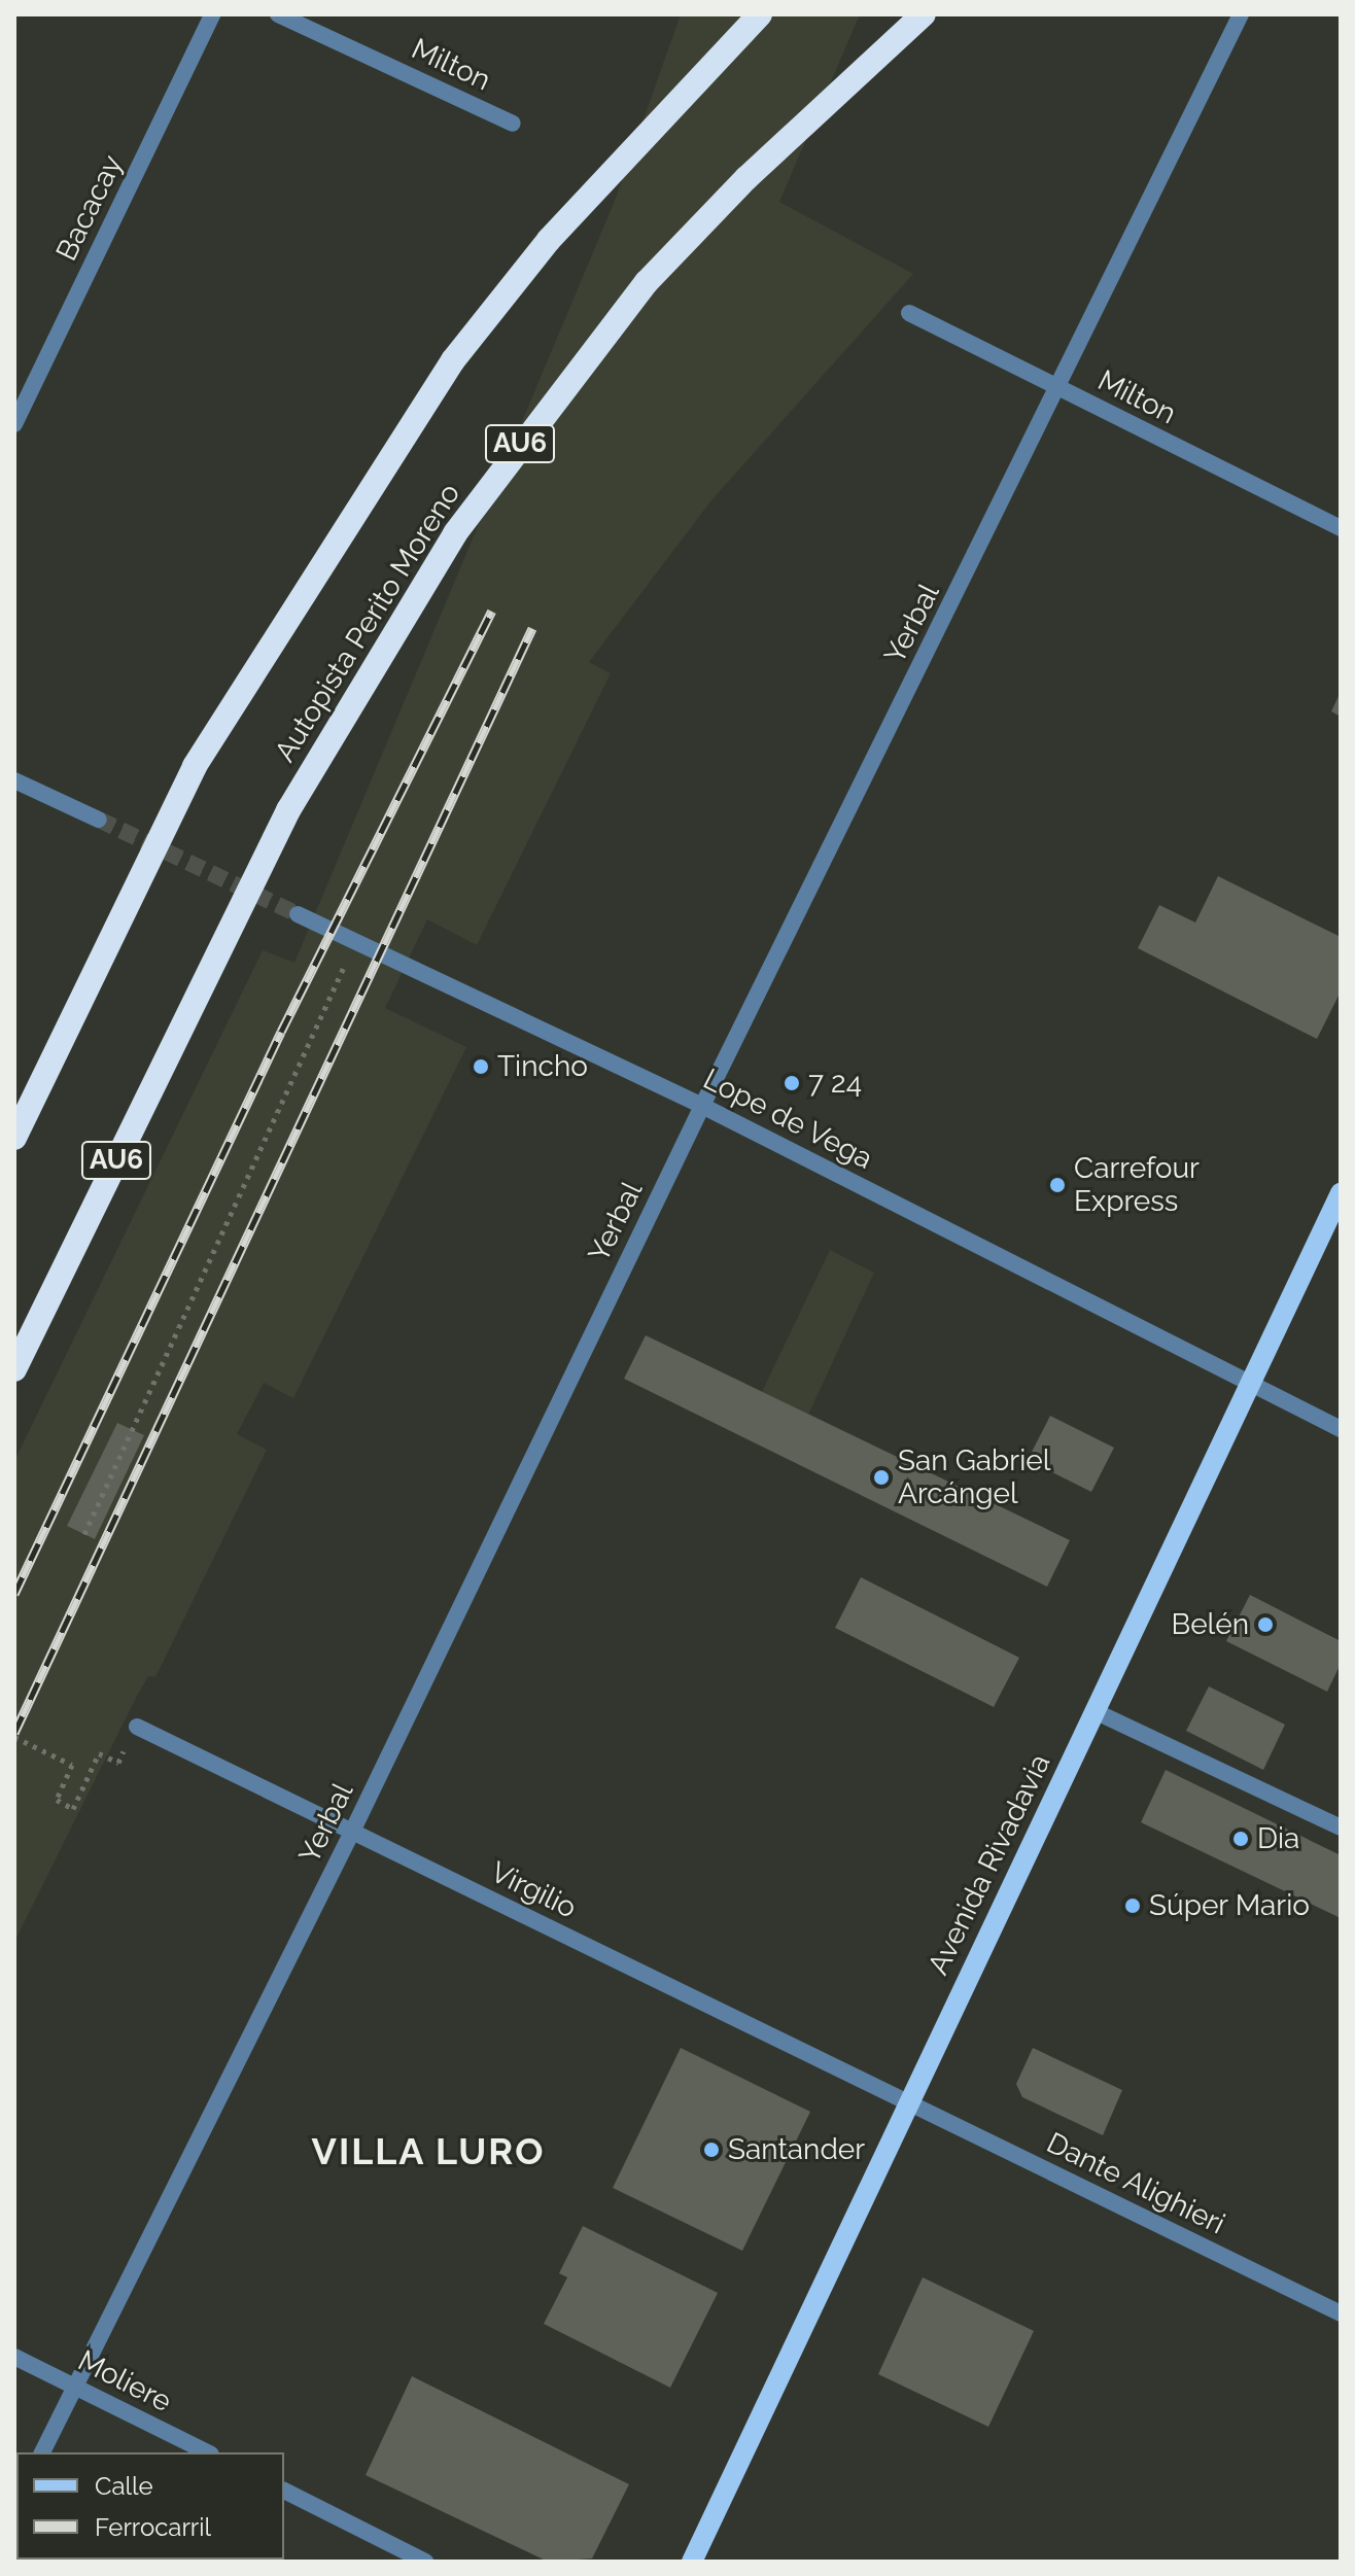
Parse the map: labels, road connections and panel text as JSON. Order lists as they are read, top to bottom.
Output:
{
  "streets": {
    "highway": ["AU6", "Autopista Perito Moreno"],
    "main road": ["Avenida Rivadavia"],
    "street": [
      "Milton",
      "Bacacay",
      "Yerbal",
      "Lope de Vega",
      "Virgilio",
      "Dante Alighieri",
      "Moliere"
    ]
  },
  "crossings": [
    ["Milton", "Yerbal"],
    ["Yerbal", "Lope de Vega"],
    ["Yerbal", "Virgilio"],
    ["Yerbal", "Moliere"],
    ["Lope de Vega", "Avenida Rivadavia"],
    ["Avenida Rivadavia", "Virgilio"],
    ["Avenida Rivadavia", "Dante Alighieri"],
    ["Virgilio", "Dante Alighieri"]
  ],
  "districts": ["VILLA LURO"],
  "places": [
    "Tincho",
    "7 24",
    "Carrefour Express",
    "San Gabriel Arcángel",
    "Belén",
    "Dia",
    "Súper Mario",
    "Santander"
  ],
  "legend": ["Calle", "Ferrocarril"]
}
